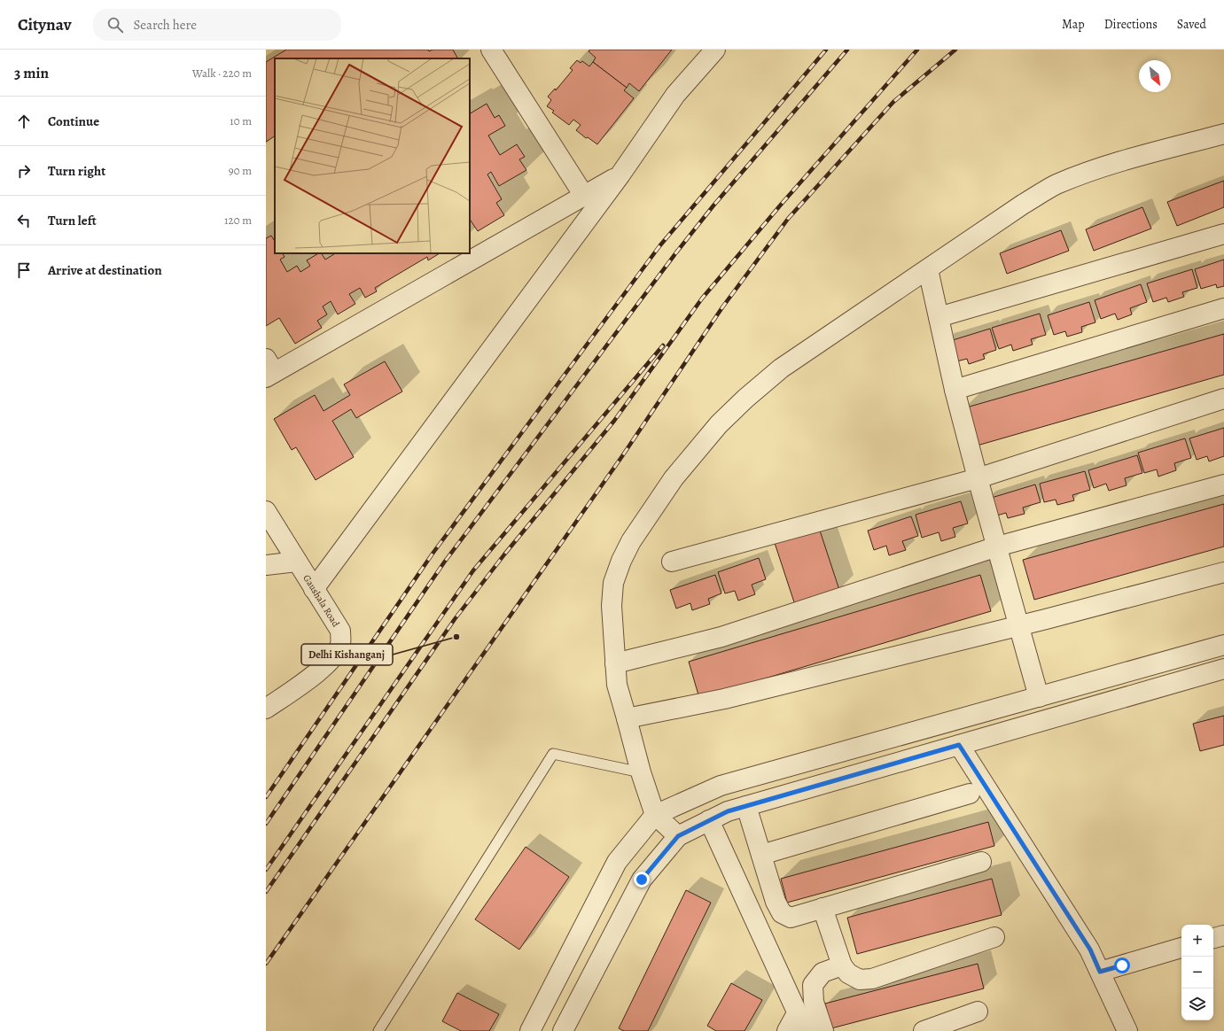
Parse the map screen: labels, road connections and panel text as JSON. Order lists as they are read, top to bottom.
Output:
{
  "streets": {
    "street": ["Gaushala Road"]
  },
  "places": ["Delhi Kishanganj"],
  "north": "bottom right",
  "page": {
    "header": "Citynav",
    "search": "Search here",
    "nav": ["Map", "Directions", "Saved"],
    "heading": ["3 min", "Walk · 220 m"],
    "list": [
      ["Continue", "10 m"],
      ["Turn right", "90 m"],
      ["Turn left", "120 m"],
      "Arrive at destination"
    ],
    "map_buttons": ["+", "−"]
  }
}
